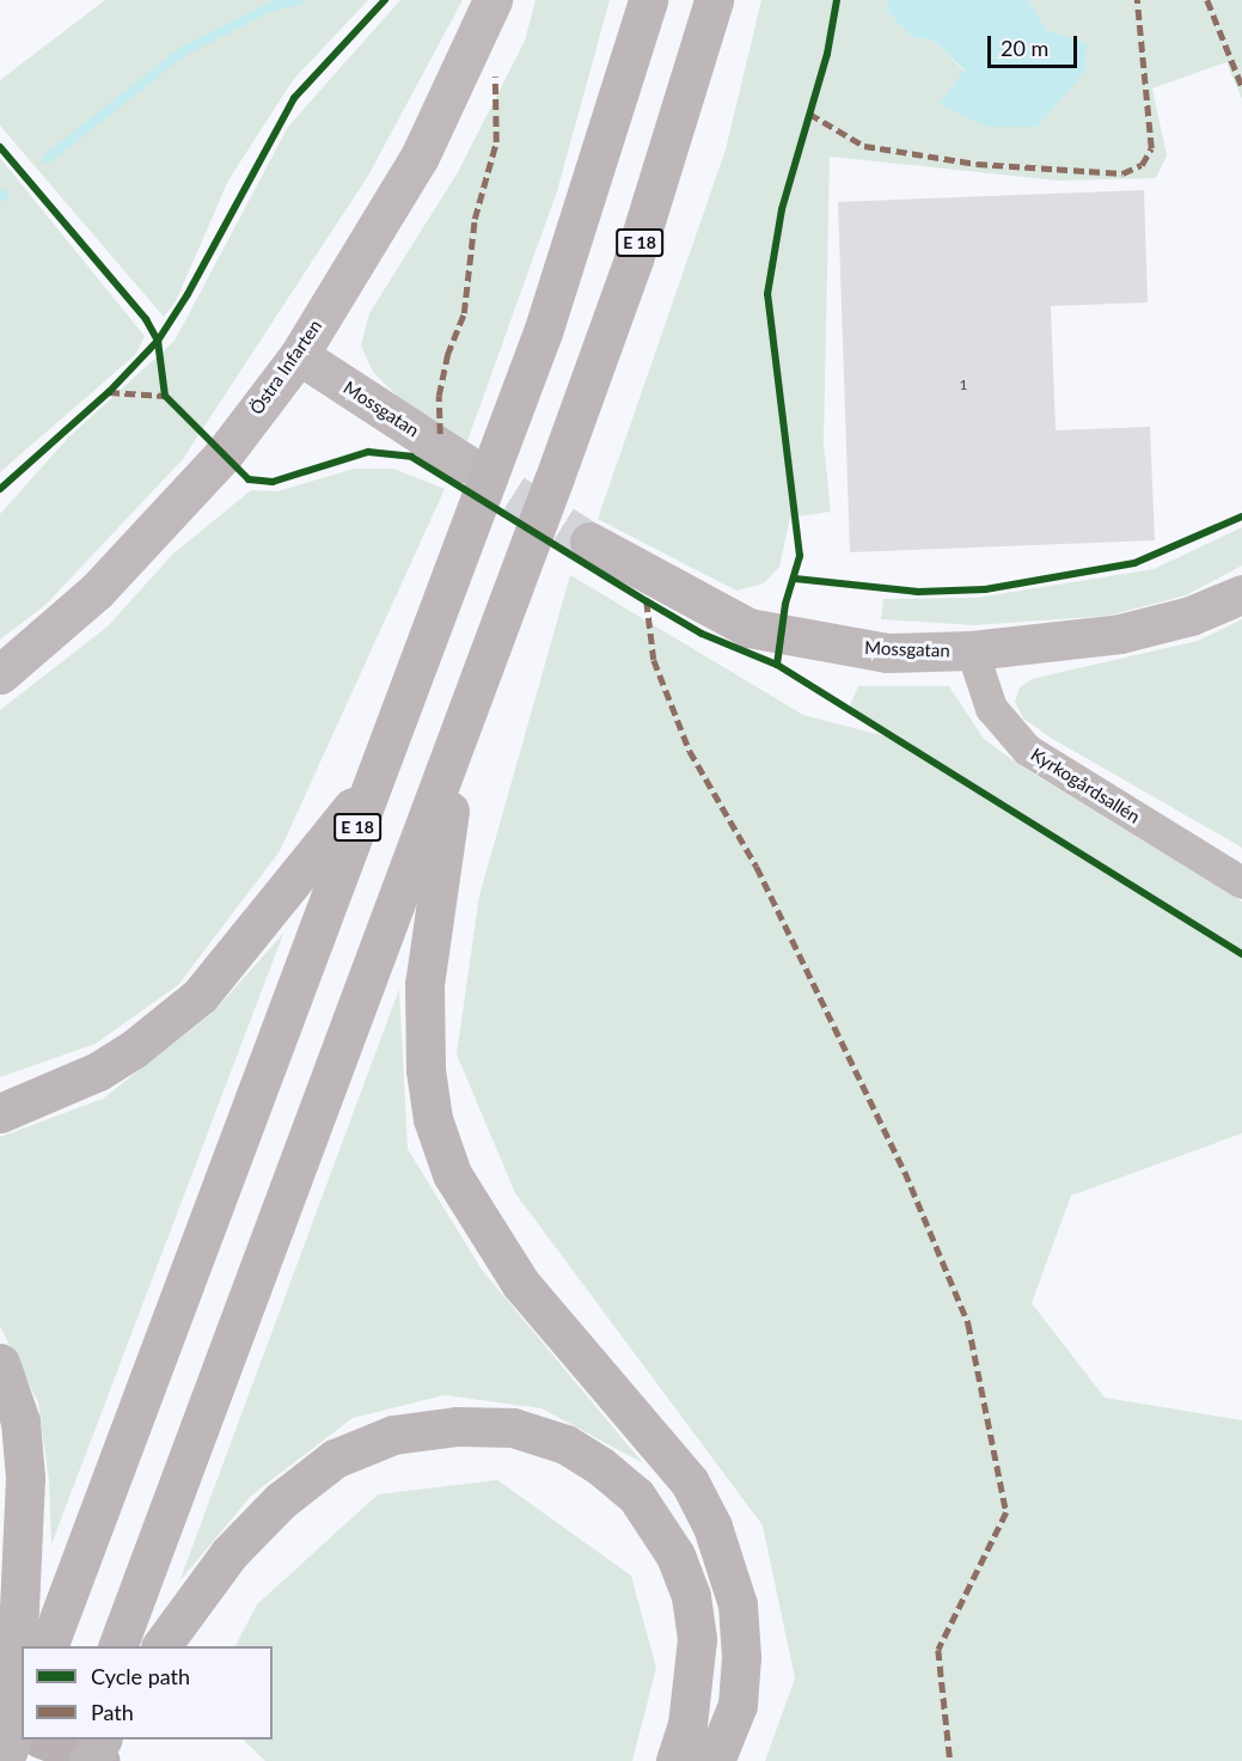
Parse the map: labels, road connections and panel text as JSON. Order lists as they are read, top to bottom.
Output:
{
  "streets": {
    "highway": ["E 18"],
    "street": ["Östra Infarten", "Mossgatan", "Kyrkogårdsallén"]
  },
  "crossings": [
    ["Östra Infarten", "Mossgatan"],
    ["Mossgatan", "Kyrkogårdsallén"]
  ],
  "house_numbers": ["1"],
  "legend": ["Cycle path", "Path"],
  "scale_bar": "20 m"
}
